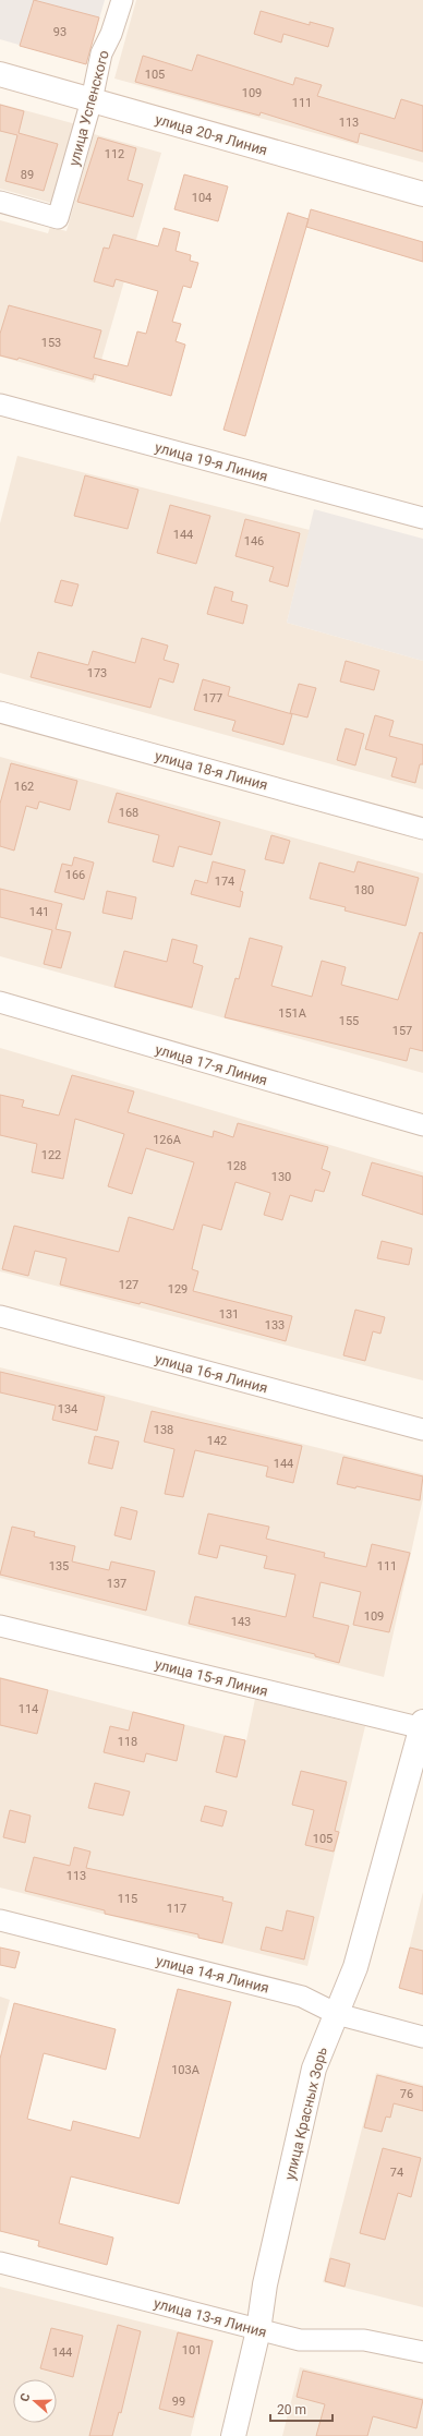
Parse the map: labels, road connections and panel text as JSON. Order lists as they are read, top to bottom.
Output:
{
  "streets": {
    "street": [
      "улица Успенского",
      "улица 20-я Линия",
      "улица 19-я Линия",
      "улица 18-я Линия",
      "улица 17-я Линия",
      "улица 16-я Линия",
      "улица 15-я Линия",
      "улица 14-я Линия",
      "улица Красных Зорь",
      "улица 13-я Линия"
    ]
  },
  "crossings": [
    ["улица Успенского", "улица 20-я Линия"],
    ["улица 15-я Линия", "улица Красных Зорь"],
    ["улица 14-я Линия", "улица Красных Зорь"],
    ["улица Красных Зорь", "улица 13-я Линия"]
  ],
  "house_numbers": [
    "93",
    "105",
    "109",
    "111",
    "113",
    "112",
    "89",
    "104",
    "153",
    "144",
    "146",
    "173",
    "177",
    "162",
    "168",
    "166",
    "174",
    "180",
    "141",
    "151А",
    "155",
    "157",
    "126А",
    "122",
    "128",
    "130",
    "127",
    "129",
    "131",
    "133",
    "134",
    "138",
    "142",
    "144",
    "135",
    "111",
    "137",
    "109",
    "143",
    "114",
    "118",
    "105",
    "113",
    "115",
    "117",
    "103А",
    "76",
    "74",
    "101",
    "144",
    "99"
  ],
  "scale_bar": "20 m",
  "north": "left"
}
